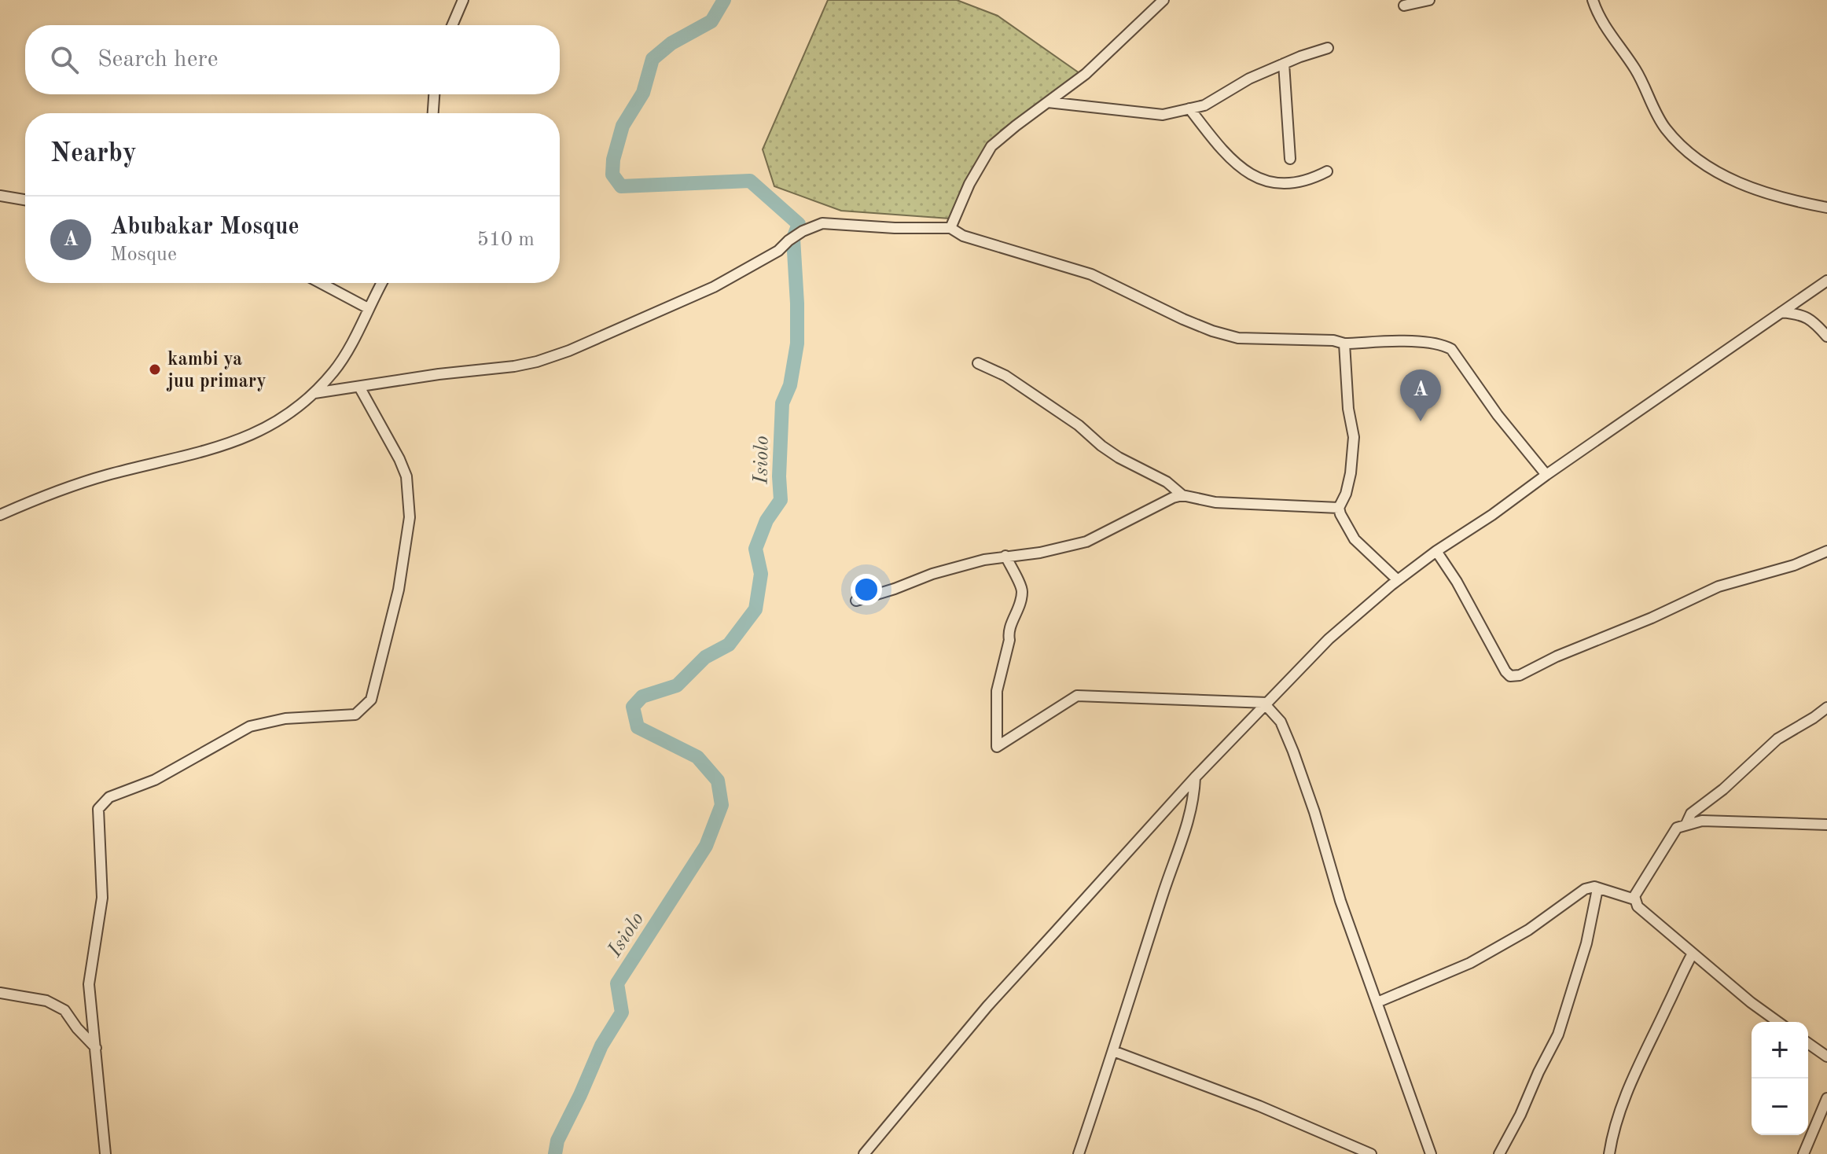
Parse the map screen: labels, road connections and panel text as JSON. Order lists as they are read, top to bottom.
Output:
{
  "water": ["Isiolo"],
  "places": ["kambi ya juu primary"],
  "page": {
    "search": "Search here",
    "heading": "Nearby",
    "list": [
      {
        "mark": "A",
        "name": "Abubakar Mosque",
        "note": "Mosque",
        "value": "510 m"
      }
    ],
    "pins": "A",
    "map_buttons": ["+", "−"]
  }
}
